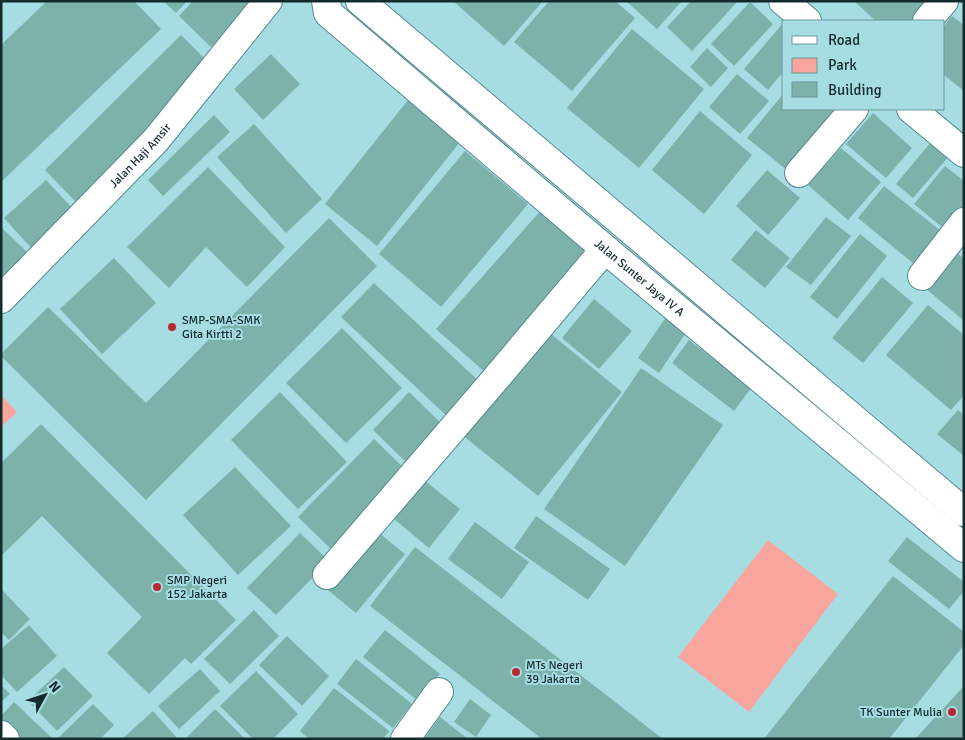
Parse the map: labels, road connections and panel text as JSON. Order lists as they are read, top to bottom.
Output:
{
  "streets": {
    "street": ["Jalan Haji Amsir", "Jalan Sunter Jaya IV A"]
  },
  "places": [
    "SMP-SMA-SMK Gita Kirtti 2",
    "SMP Negeri 152 Jakarta",
    "MTs Negeri 39 Jakarta",
    "TK Sunter Mulia"
  ],
  "legend": ["Road", "Park", "Building"],
  "north": "top right"
}
